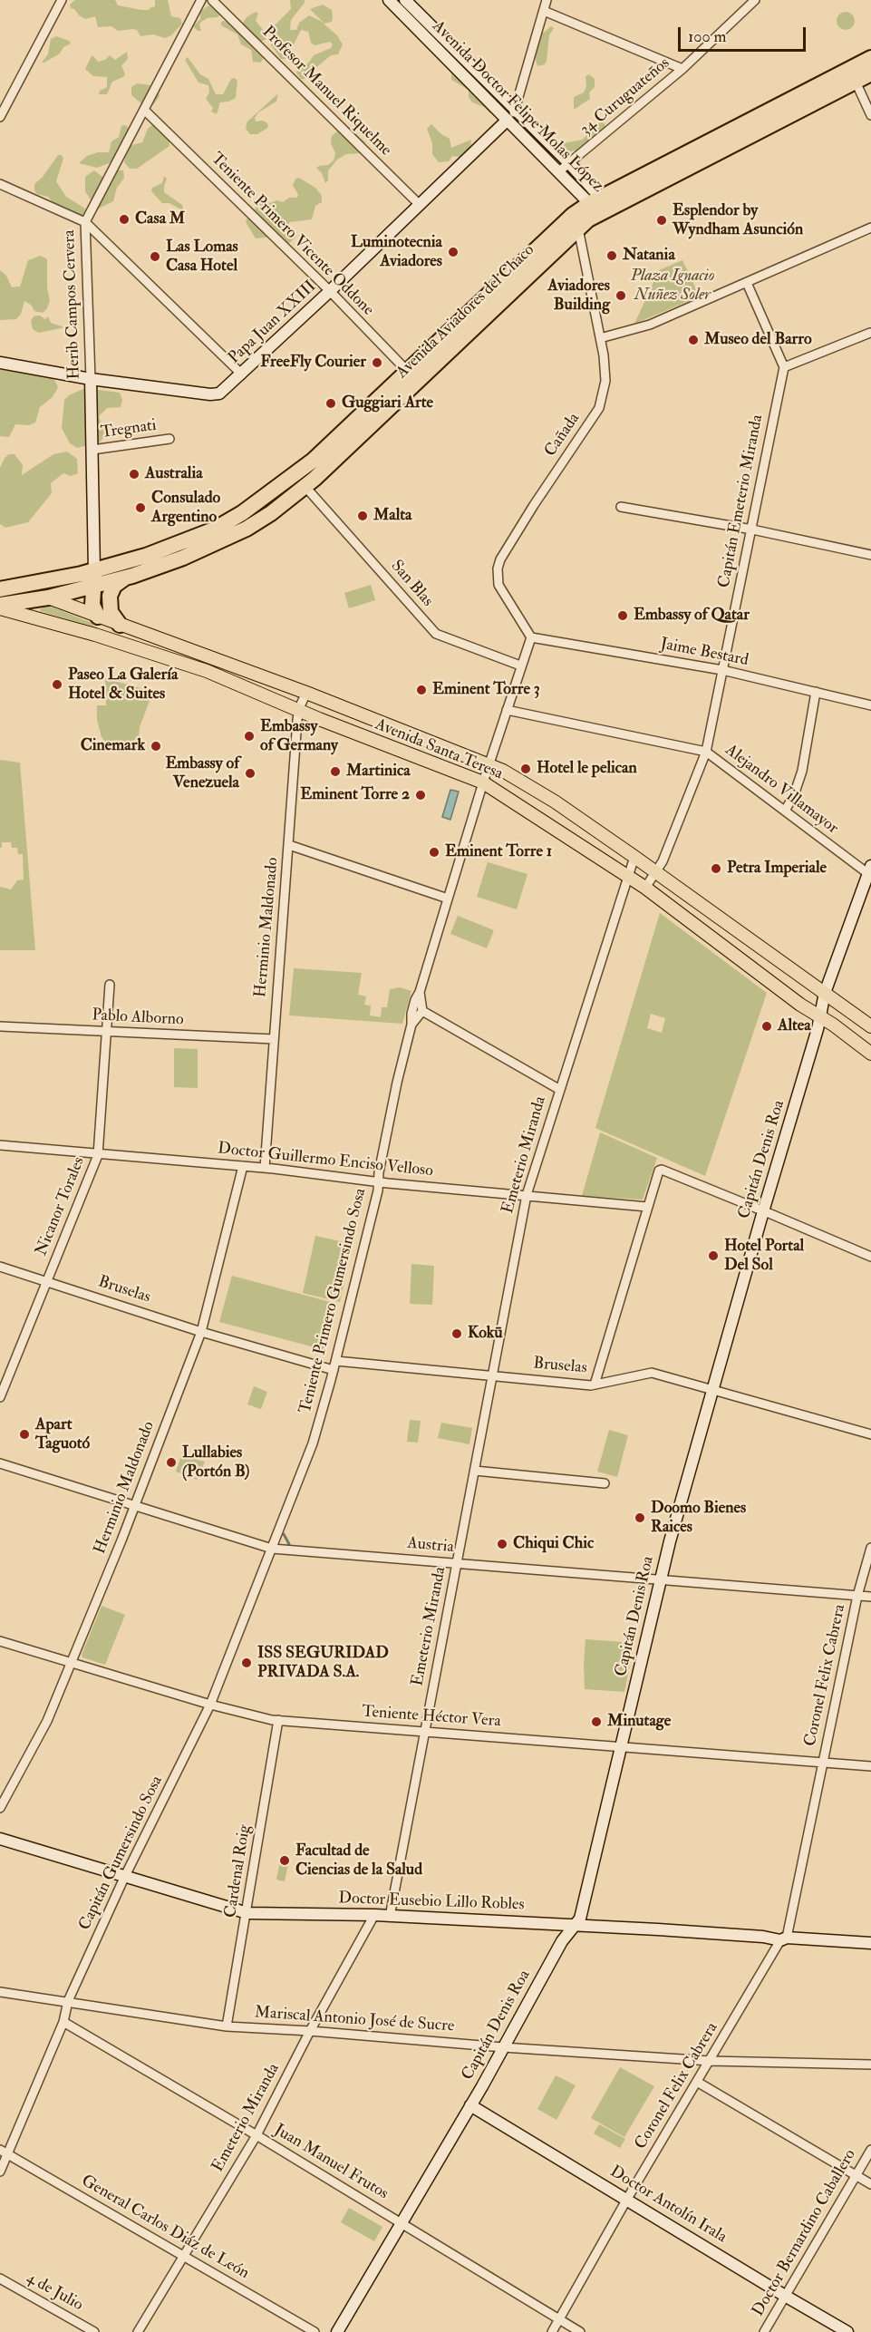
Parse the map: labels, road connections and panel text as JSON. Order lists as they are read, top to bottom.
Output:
{
  "streets": {
    "highway": ["Avenida Aviadores del Chaco"],
    "main road": [
      "Avenida Doctor Felipe Molas López",
      "Herib Campos Cervera",
      "Papa Juan XXIII",
      "Avenida Santa Teresa",
      "Capitán Denis Roa",
      "Doctor Eusebio Lillo Robles",
      "Doctor Antolín Irala"
    ],
    "street": [
      "Profesor Manuel Riquelme",
      "34 Curuguateños",
      "Teniente Primero Vicente Oddone",
      "Tregnati",
      "Cañada",
      "Capitán Emeterio Miranda",
      "San Blas",
      "Jaime Bestard",
      "Alejandro Villamayor",
      "Herminio Maldonado",
      "Pablo Alborno",
      "Emeterio Miranda",
      "Doctor Guillermo Enciso Velloso",
      "Nicanor Torales",
      "Bruselas",
      "Teniente Primero Gumersindo Sosa",
      "Austria",
      "Coronel Felix Cabrera",
      "Teniente Héctor Vera",
      "Capitán Gumersindo Sosa",
      "Cardenal Roig",
      "Mariscal Antonio José de Sucre",
      "Juan Manuel Frutos",
      "General Carlos Diáz de León",
      "Doctor Bernardino Caballero",
      "4 de Julio"
    ]
  },
  "crossings": [
    ["Profesor Manuel Riquelme", "Papa Juan XXIII"],
    ["34 Curuguateños", "Avenida Doctor Felipe Molas López"],
    ["Avenida Doctor Felipe Molas López", "Avenida Aviadores del Chaco"],
    ["Avenida Doctor Felipe Molas López", "Papa Juan XXIII"],
    ["Teniente Primero Vicente Oddone", "Herib Campos Cervera"],
    ["Teniente Primero Vicente Oddone", "Avenida Aviadores del Chaco"],
    ["Teniente Primero Vicente Oddone", "Papa Juan XXIII"],
    ["Herib Campos Cervera", "Avenida Aviadores del Chaco"],
    ["Herib Campos Cervera", "Papa Juan XXIII"],
    ["Herib Campos Cervera", "Tregnati"],
    ["Avenida Aviadores del Chaco", "Cañada"],
    ["Avenida Aviadores del Chaco", "San Blas"],
    ["Avenida Aviadores del Chaco", "Avenida Santa Teresa"],
    ["Cañada", "Jaime Bestard"],
    ["Capitán Emeterio Miranda", "Jaime Bestard"],
    ["Capitán Emeterio Miranda", "Avenida Santa Teresa"],
    ["Capitán Emeterio Miranda", "Alejandro Villamayor"],
    ["Avenida Santa Teresa", "Herminio Maldonado"],
    ["Avenida Santa Teresa", "Emeterio Miranda"],
    ["Avenida Santa Teresa", "Capitán Denis Roa"],
    ["Alejandro Villamayor", "Capitán Denis Roa"],
    ["Herminio Maldonado", "Pablo Alborno"],
    ["Herminio Maldonado", "Doctor Guillermo Enciso Velloso"],
    ["Herminio Maldonado", "Bruselas"],
    ["Herminio Maldonado", "Austria"],
    ["Herminio Maldonado", "Teniente Héctor Vera"],
    ["Pablo Alborno", "Nicanor Torales"],
    ["Emeterio Miranda", "Doctor Guillermo Enciso Velloso"],
    ["Emeterio Miranda", "Bruselas"],
    ["Emeterio Miranda", "Austria"],
    ["Emeterio Miranda", "Teniente Héctor Vera"],
    ["Emeterio Miranda", "Doctor Eusebio Lillo Robles"],
    ["Emeterio Miranda", "Mariscal Antonio José de Sucre"],
    ["Emeterio Miranda", "Juan Manuel Frutos"],
    ["Emeterio Miranda", "General Carlos Diáz de León"],
    ["Capitán Denis Roa", "Bruselas"],
    ["Capitán Denis Roa", "Austria"],
    ["Capitán Denis Roa", "Teniente Héctor Vera"],
    ["Capitán Denis Roa", "Doctor Eusebio Lillo Robles"],
    ["Capitán Denis Roa", "Mariscal Antonio José de Sucre"],
    ["Capitán Denis Roa", "Juan Manuel Frutos"],
    ["Capitán Denis Roa", "Doctor Antolín Irala"],
    ["Doctor Guillermo Enciso Velloso", "Nicanor Torales"],
    ["Doctor Guillermo Enciso Velloso", "Teniente Primero Gumersindo Sosa"],
    ["Nicanor Torales", "Bruselas"],
    ["Bruselas", "Teniente Primero Gumersindo Sosa"],
    ["Teniente Primero Gumersindo Sosa", "Austria"],
    ["Teniente Primero Gumersindo Sosa", "Capitán Gumersindo Sosa"],
    ["Austria", "Coronel Felix Cabrera"],
    ["Austria", "Capitán Gumersindo Sosa"],
    ["Coronel Felix Cabrera", "Teniente Héctor Vera"],
    ["Coronel Felix Cabrera", "Doctor Eusebio Lillo Robles"],
    ["Coronel Felix Cabrera", "Mariscal Antonio José de Sucre"],
    ["Coronel Felix Cabrera", "Juan Manuel Frutos"],
    ["Coronel Felix Cabrera", "Doctor Antolín Irala"],
    ["Teniente Héctor Vera", "Capitán Gumersindo Sosa"],
    ["Teniente Héctor Vera", "Cardenal Roig"],
    ["Capitán Gumersindo Sosa", "Doctor Eusebio Lillo Robles"],
    ["Capitán Gumersindo Sosa", "Mariscal Antonio José de Sucre"],
    ["Capitán Gumersindo Sosa", "Juan Manuel Frutos"],
    ["Capitán Gumersindo Sosa", "General Carlos Diáz de León"],
    ["Cardenal Roig", "Doctor Eusebio Lillo Robles"],
    ["Cardenal Roig", "Mariscal Antonio José de Sucre"],
    ["Doctor Antolín Irala", "Doctor Bernardino Caballero"]
  ],
  "parks": ["Plaza Ignacio Nuñez Soler"],
  "places": [
    "Casa M",
    "Esplendor by Wyndham Asunción",
    "Luminotecnia Aviadores",
    "Natania",
    "Las Lomas Casa Hotel",
    "Aviadores Building",
    "Museo del Barro",
    "FreeFly Courier",
    "Guggiari Arte",
    "Australia",
    "Consulado Argentino",
    "Malta",
    "Embassy of Qatar",
    "Paseo La Galería Hotel & Suites",
    "Eminent Torre 3",
    "Embassy of Germany",
    "Cinemark",
    "Hotel le pelican",
    "Martinica",
    "Embassy of Venezuela",
    "Eminent Torre 2",
    "Eminent Torre 1",
    "Petra Imperiale",
    "Altea",
    "Hotel Portal Del Sol",
    "Kokū",
    "Apart Taguotó",
    "Lullabies (Portón B)",
    "Doomo Bienes Raices",
    "Chiqui Chic",
    "ISS SEGURIDAD PRIVADA S.A.",
    "Minutage",
    "Facultad de Ciencias de la Salud"
  ],
  "scale_bar": "100 m"
}
